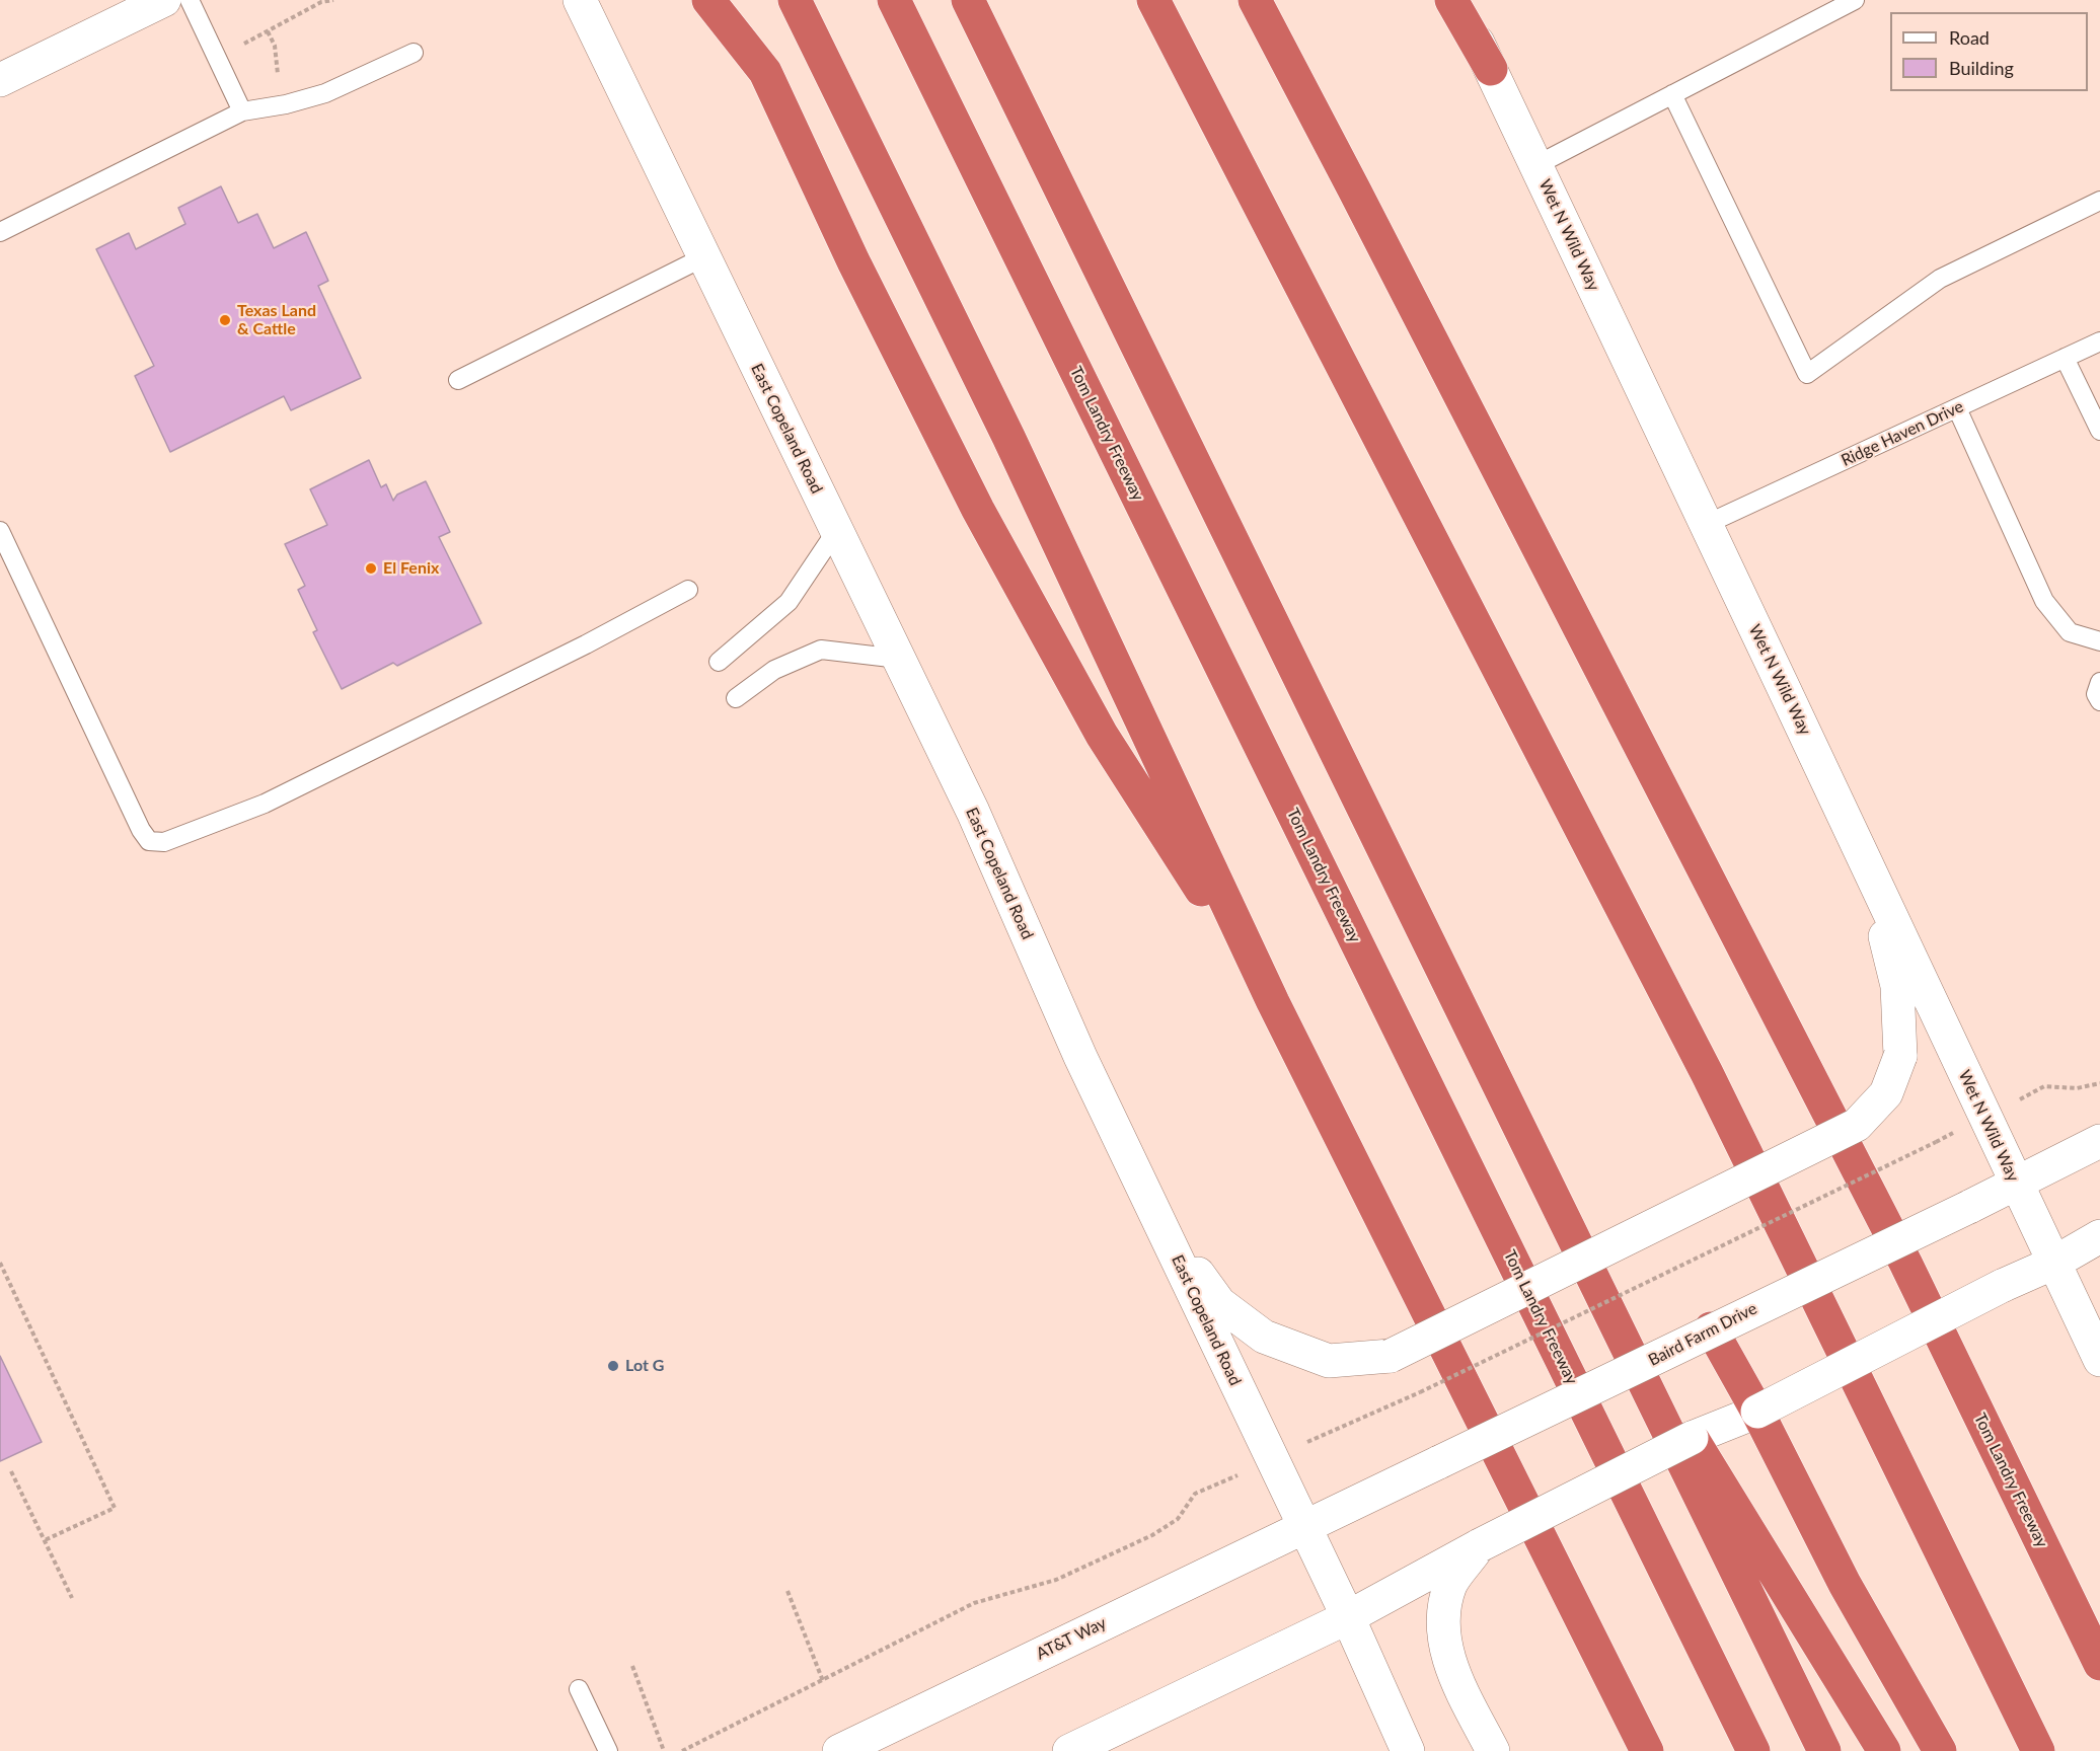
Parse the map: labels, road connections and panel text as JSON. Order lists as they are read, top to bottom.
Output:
{
  "streets": {
    "highway": ["Tom Landry Freeway"],
    "main road": [
      "Wet N Wild Way",
      "East Copeland Road",
      "Baird Farm Drive",
      "AT&T Way"
    ],
    "lane": ["Ridge Haven Drive"]
  },
  "crossings": [
    ["Wet N Wild Way", "Ridge Haven Drive"],
    ["Wet N Wild Way", "Baird Farm Drive"],
    ["East Copeland Road", "Baird Farm Drive"],
    ["East Copeland Road", "AT&T Way"],
    ["Baird Farm Drive", "AT&T Way"]
  ],
  "places": ["Texas Land & Cattle", "El Fenix", "Lot G"],
  "legend": ["Road", "Building"]
}
